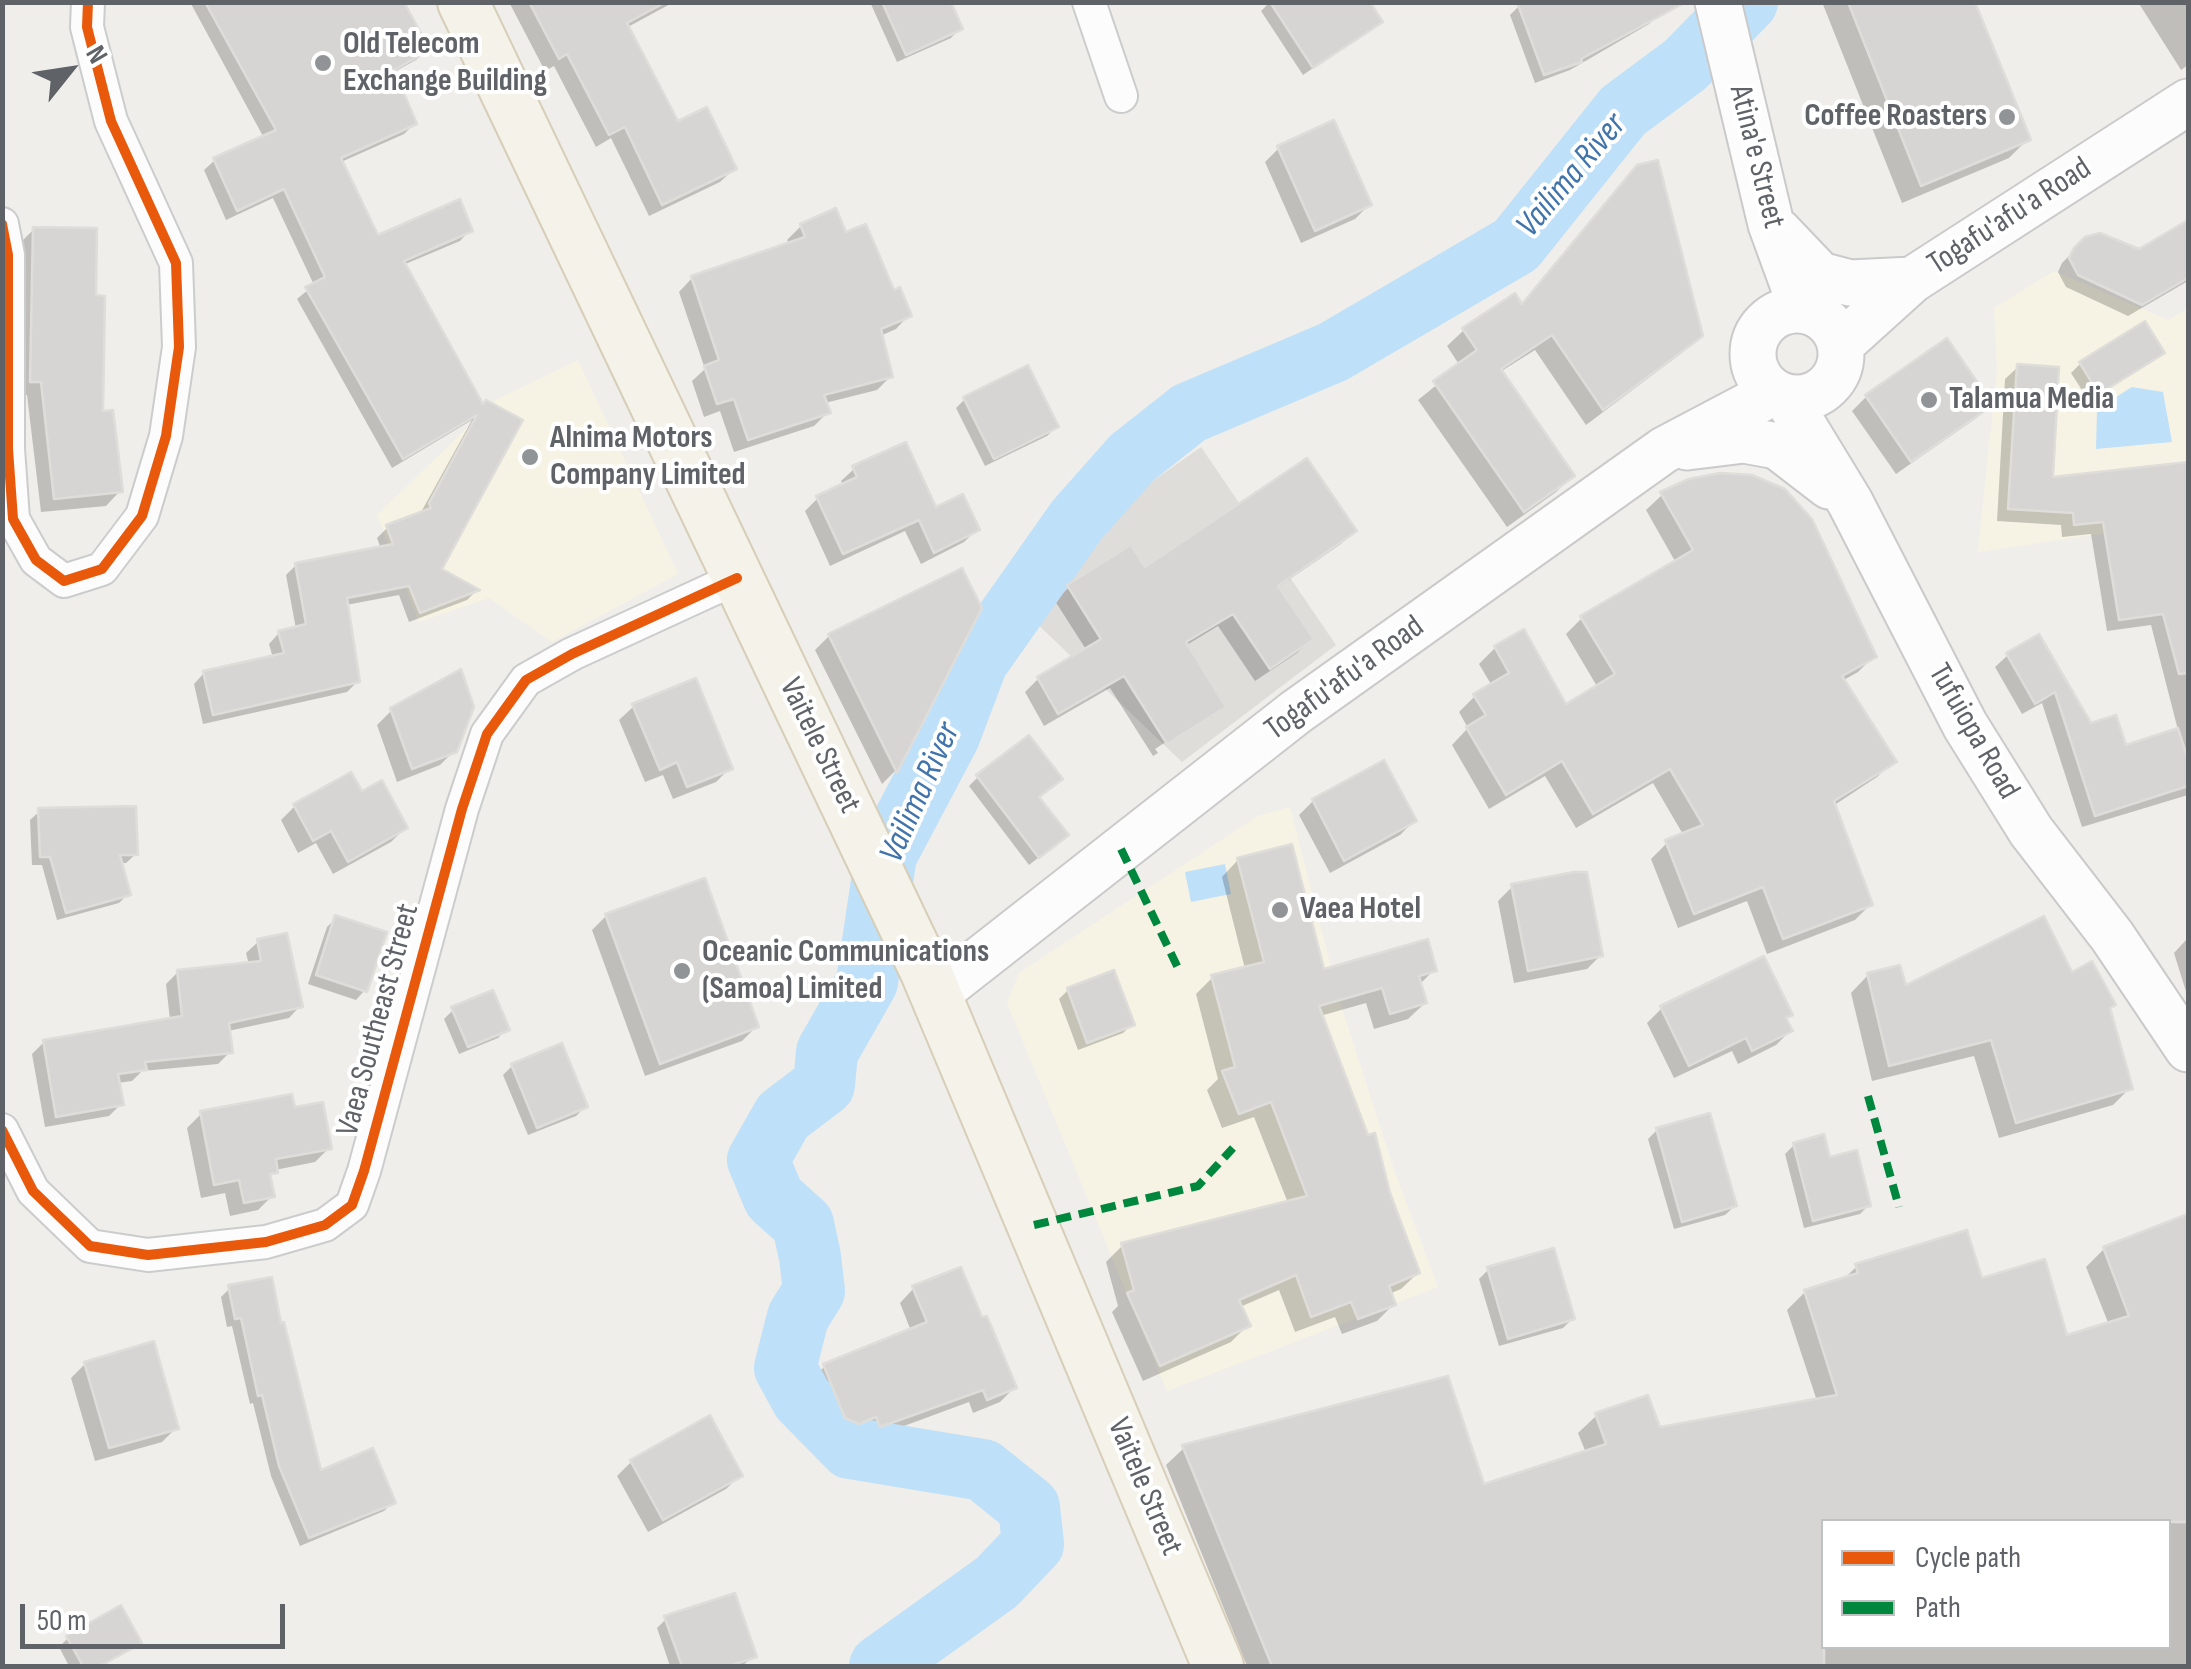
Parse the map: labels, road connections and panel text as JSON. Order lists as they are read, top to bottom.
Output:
{
  "streets": {
    "main road": [
      "Atina'e Street",
      "Togafu'afu'a Road",
      "Tufuiopa Road",
      "Vaitele Street"
    ],
    "street": ["Vaea Southeast Street"]
  },
  "crossings": [
    ["Togafu'afu'a Road", "Tufuiopa Road"],
    ["Togafu'afu'a Road", "Vaitele Street"],
    ["Vaitele Street", "Vaea Southeast Street"]
  ],
  "water": ["Vailima River"],
  "places": [
    "Old Telecom Exchange Building",
    "Coffee Roasters",
    "Talamua Media",
    "Alnima Motors Company Limited",
    "Vaea Hotel",
    "Oceanic Communications (Samoa) Limited"
  ],
  "legend": ["Cycle path", "Path"],
  "scale_bar": "50 m",
  "north": "top right"
}
